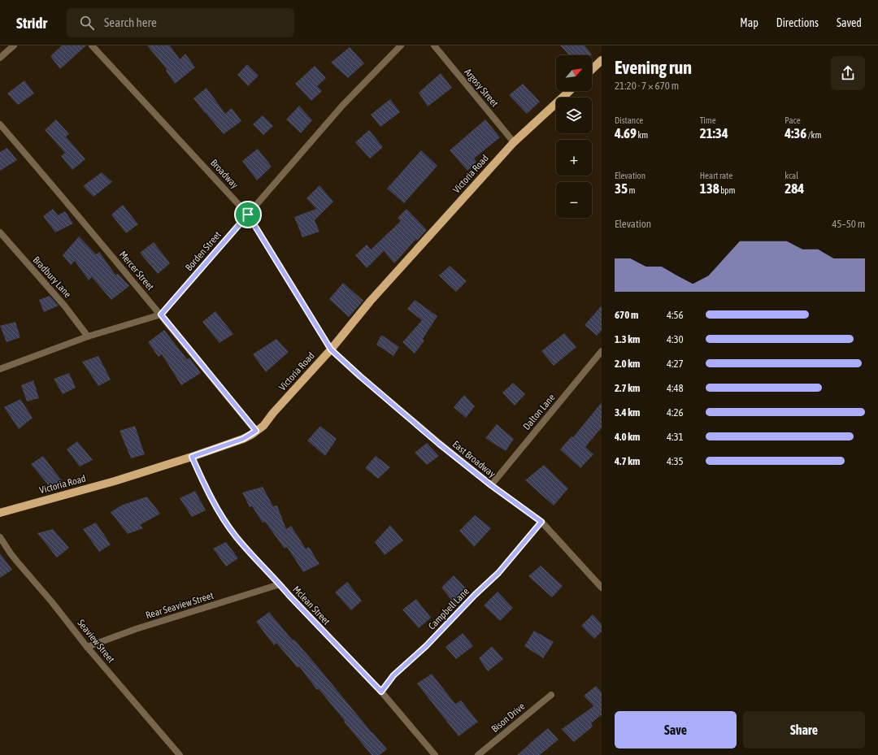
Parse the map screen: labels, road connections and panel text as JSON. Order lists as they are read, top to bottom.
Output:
{
  "streets": {
    "main road": ["Victoria Road"],
    "street": [
      "Argosy Street",
      "Broadway",
      "Borden Street",
      "Mercer Street",
      "Bradbury Lane",
      "Dalton Lane",
      "East Broadway",
      "Rear Seaview Street",
      "Mclean Street",
      "Campbell Lane",
      "Seaview Street",
      "Bison Drive"
    ]
  },
  "crossings": [
    ["Argosy Street", "Victoria Road"],
    ["Broadway", "Victoria Road"],
    ["Broadway", "Borden Street"],
    ["Broadway", "East Broadway"],
    ["Victoria Road", "Mercer Street"],
    ["Victoria Road", "East Broadway"],
    ["Victoria Road", "Mclean Street"],
    ["Borden Street", "Mercer Street"],
    ["Dalton Lane", "East Broadway"],
    ["East Broadway", "Campbell Lane"],
    ["Rear Seaview Street", "Mclean Street"],
    ["Rear Seaview Street", "Seaview Street"],
    ["Mclean Street", "Campbell Lane"]
  ],
  "north": "top right",
  "page": {
    "header": "Stridr",
    "search": "Search here",
    "nav": ["Map", "Directions", "Saved"],
    "heading": ["Evening run", "21:20 · 7 × 670 m"],
    "map_buttons": ["+", "−"],
    "stats": [
      ["Distance", "4.69 km"],
      ["Time", "21:34"],
      ["Pace", "4:36 /km"],
      ["Elevation", "35 m"],
      ["Heart rate", "138 bpm"],
      ["kcal", "284"]
    ],
    "chart": ["Elevation", "45–50 m"],
    "list": [
      {
        "name": "670 m",
        "note": "4:56"
      },
      {
        "name": "1.3 km",
        "note": "4:30"
      },
      {
        "name": "2.0 km",
        "note": "4:27"
      },
      {
        "name": "2.7 km",
        "note": "4:48"
      },
      {
        "name": "3.4 km",
        "note": "4:26"
      },
      {
        "name": "4.0 km",
        "note": "4:31"
      },
      {
        "name": "4.7 km",
        "note": "4:35"
      }
    ],
    "buttons": ["Save", "Share"]
  }
}
